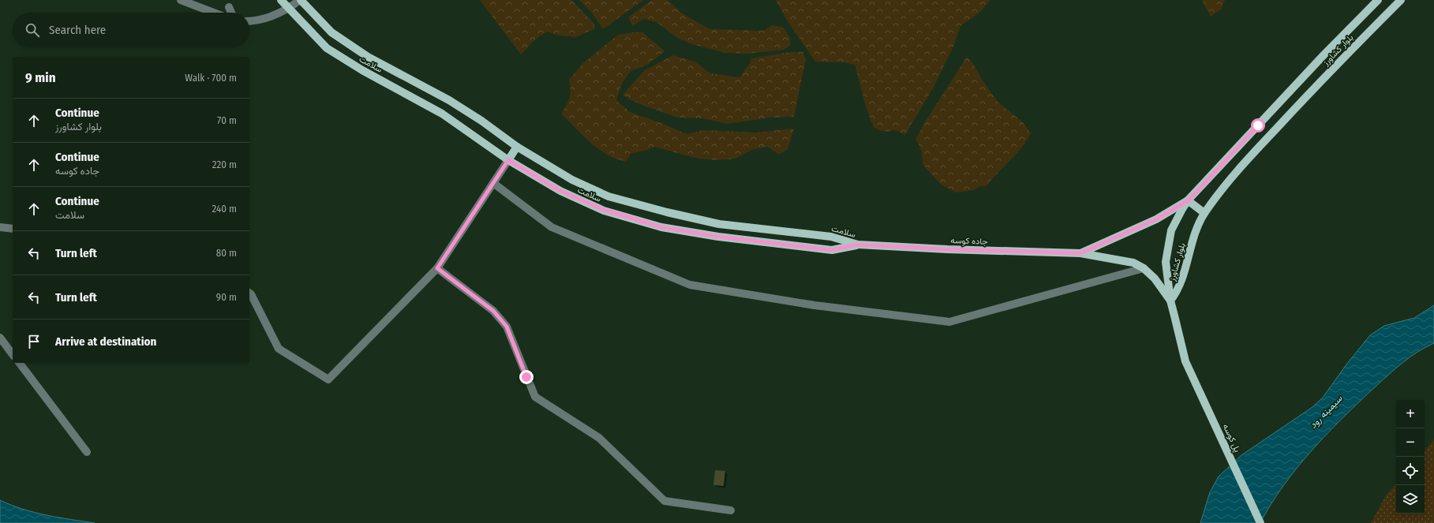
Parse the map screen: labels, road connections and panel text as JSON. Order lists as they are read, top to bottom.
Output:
{
  "streets": {
    "main road": [
      "بلوار کشاورز",
      "سلامت",
      "جاده کوسه",
      "پل کوسه"
    ]
  },
  "crossings": [
    ["بلوار کشاورز", "جاده کوسه"],
    ["بلوار کشاورز", "پل کوسه"],
    ["سلامت", "جاده کوسه"],
    ["جاده کوسه", "پل کوسه"]
  ],
  "water": ["سیمینه رود"],
  "page": {
    "search": "Search here",
    "heading": ["9 min", "Walk · 700 m"],
    "list": [
      ["Continue", "بلوار کشاورز", "70 m"],
      ["Continue", "جاده کوسه", "220 m"],
      ["Continue", "سلامت", "240 m"],
      ["Turn left", "80 m"],
      ["Turn left", "90 m"],
      "Arrive at destination"
    ],
    "map_buttons": ["+", "−"]
  }
}
